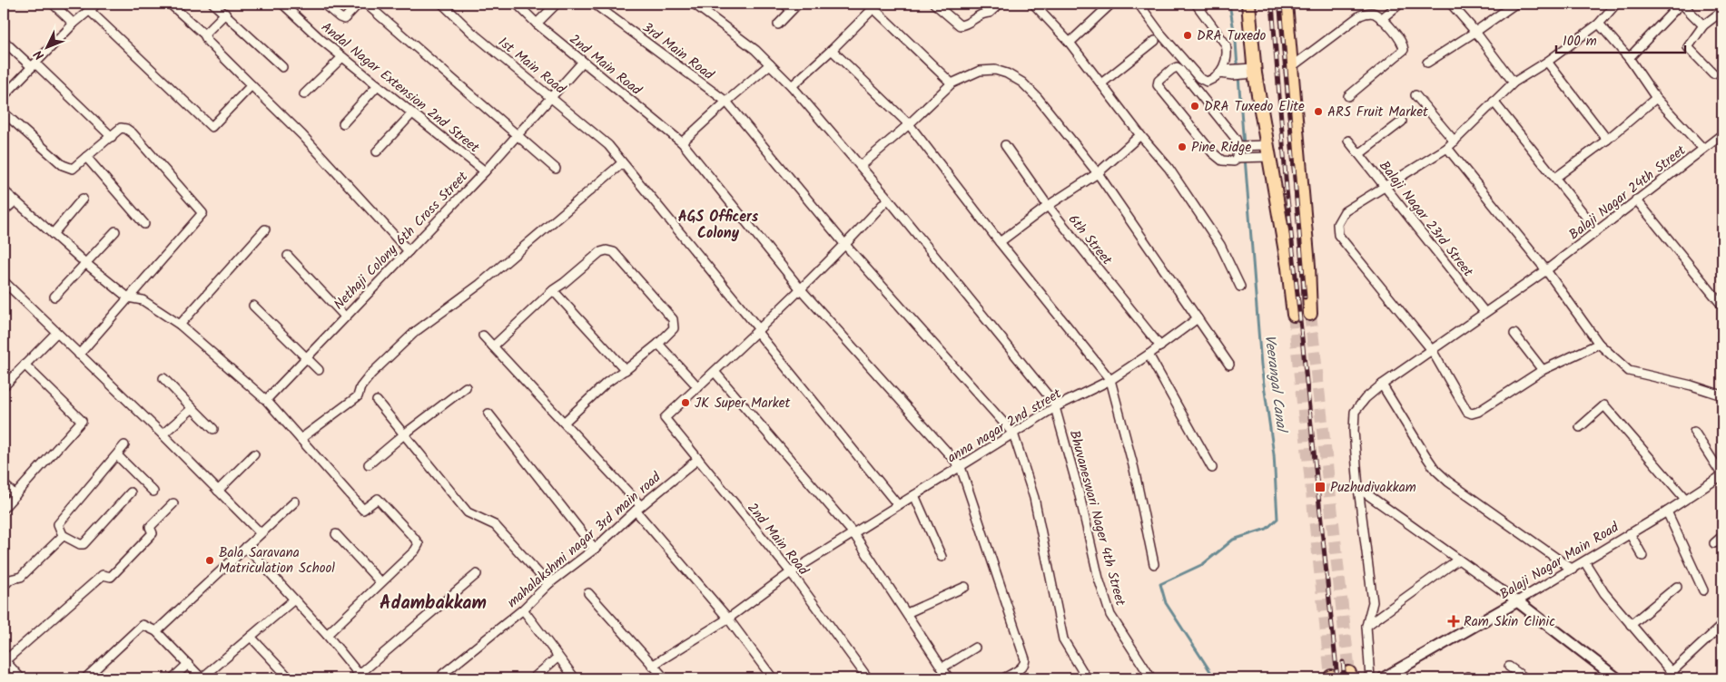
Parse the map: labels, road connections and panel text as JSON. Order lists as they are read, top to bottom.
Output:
{
  "streets": {
    "street": [
      "3rd Main Road",
      "2nd Main Road",
      "1st Main Road",
      "Andal Nagar Extension 2nd Street",
      "Balaji Nagar 24th Street",
      "Balaji Nagar 23rd Street",
      "6th Street",
      "Nethaji Colony 6th Cross Street",
      "anna nagar 2nd street",
      "Bhuvaneswari Nager 4th Street",
      "mahalakshmi nagar 3rd main road",
      "Balaji Nagar Main Road"
    ]
  },
  "crossings": [
    ["3rd Main Road", "anna nagar 2nd street"],
    ["2nd Main Road", "Nethaji Colony 6th Cross Street"],
    ["2nd Main Road", "anna nagar 2nd street"],
    ["2nd Main Road", "mahalakshmi nagar 3rd main road"],
    ["1st Main Road", "Nethaji Colony 6th Cross Street"],
    ["1st Main Road", "anna nagar 2nd street"],
    ["Andal Nagar Extension 2nd Street", "Nethaji Colony 6th Cross Street"],
    ["Balaji Nagar 24th Street", "Balaji Nagar 23rd Street"],
    ["6th Street", "anna nagar 2nd street"],
    ["anna nagar 2nd street", "Bhuvaneswari Nager 4th Street"]
  ],
  "districts": ["AGS Officers Colony", "Adambakkam"],
  "water": ["Veerangal Canal"],
  "places": {
    "other": [
      "DRA Tuxedo",
      "DRA Tuxedo Elite",
      "ARS Fruit Market",
      "Pine Ridge",
      "JK Super Market",
      "Bala Saravana Matriculation School"
    ],
    "transit": ["Puzhudivakkam"],
    "health": ["Ram Skin Clinic"]
  },
  "scale_bar": "100 m",
  "north": "bottom left"
}
